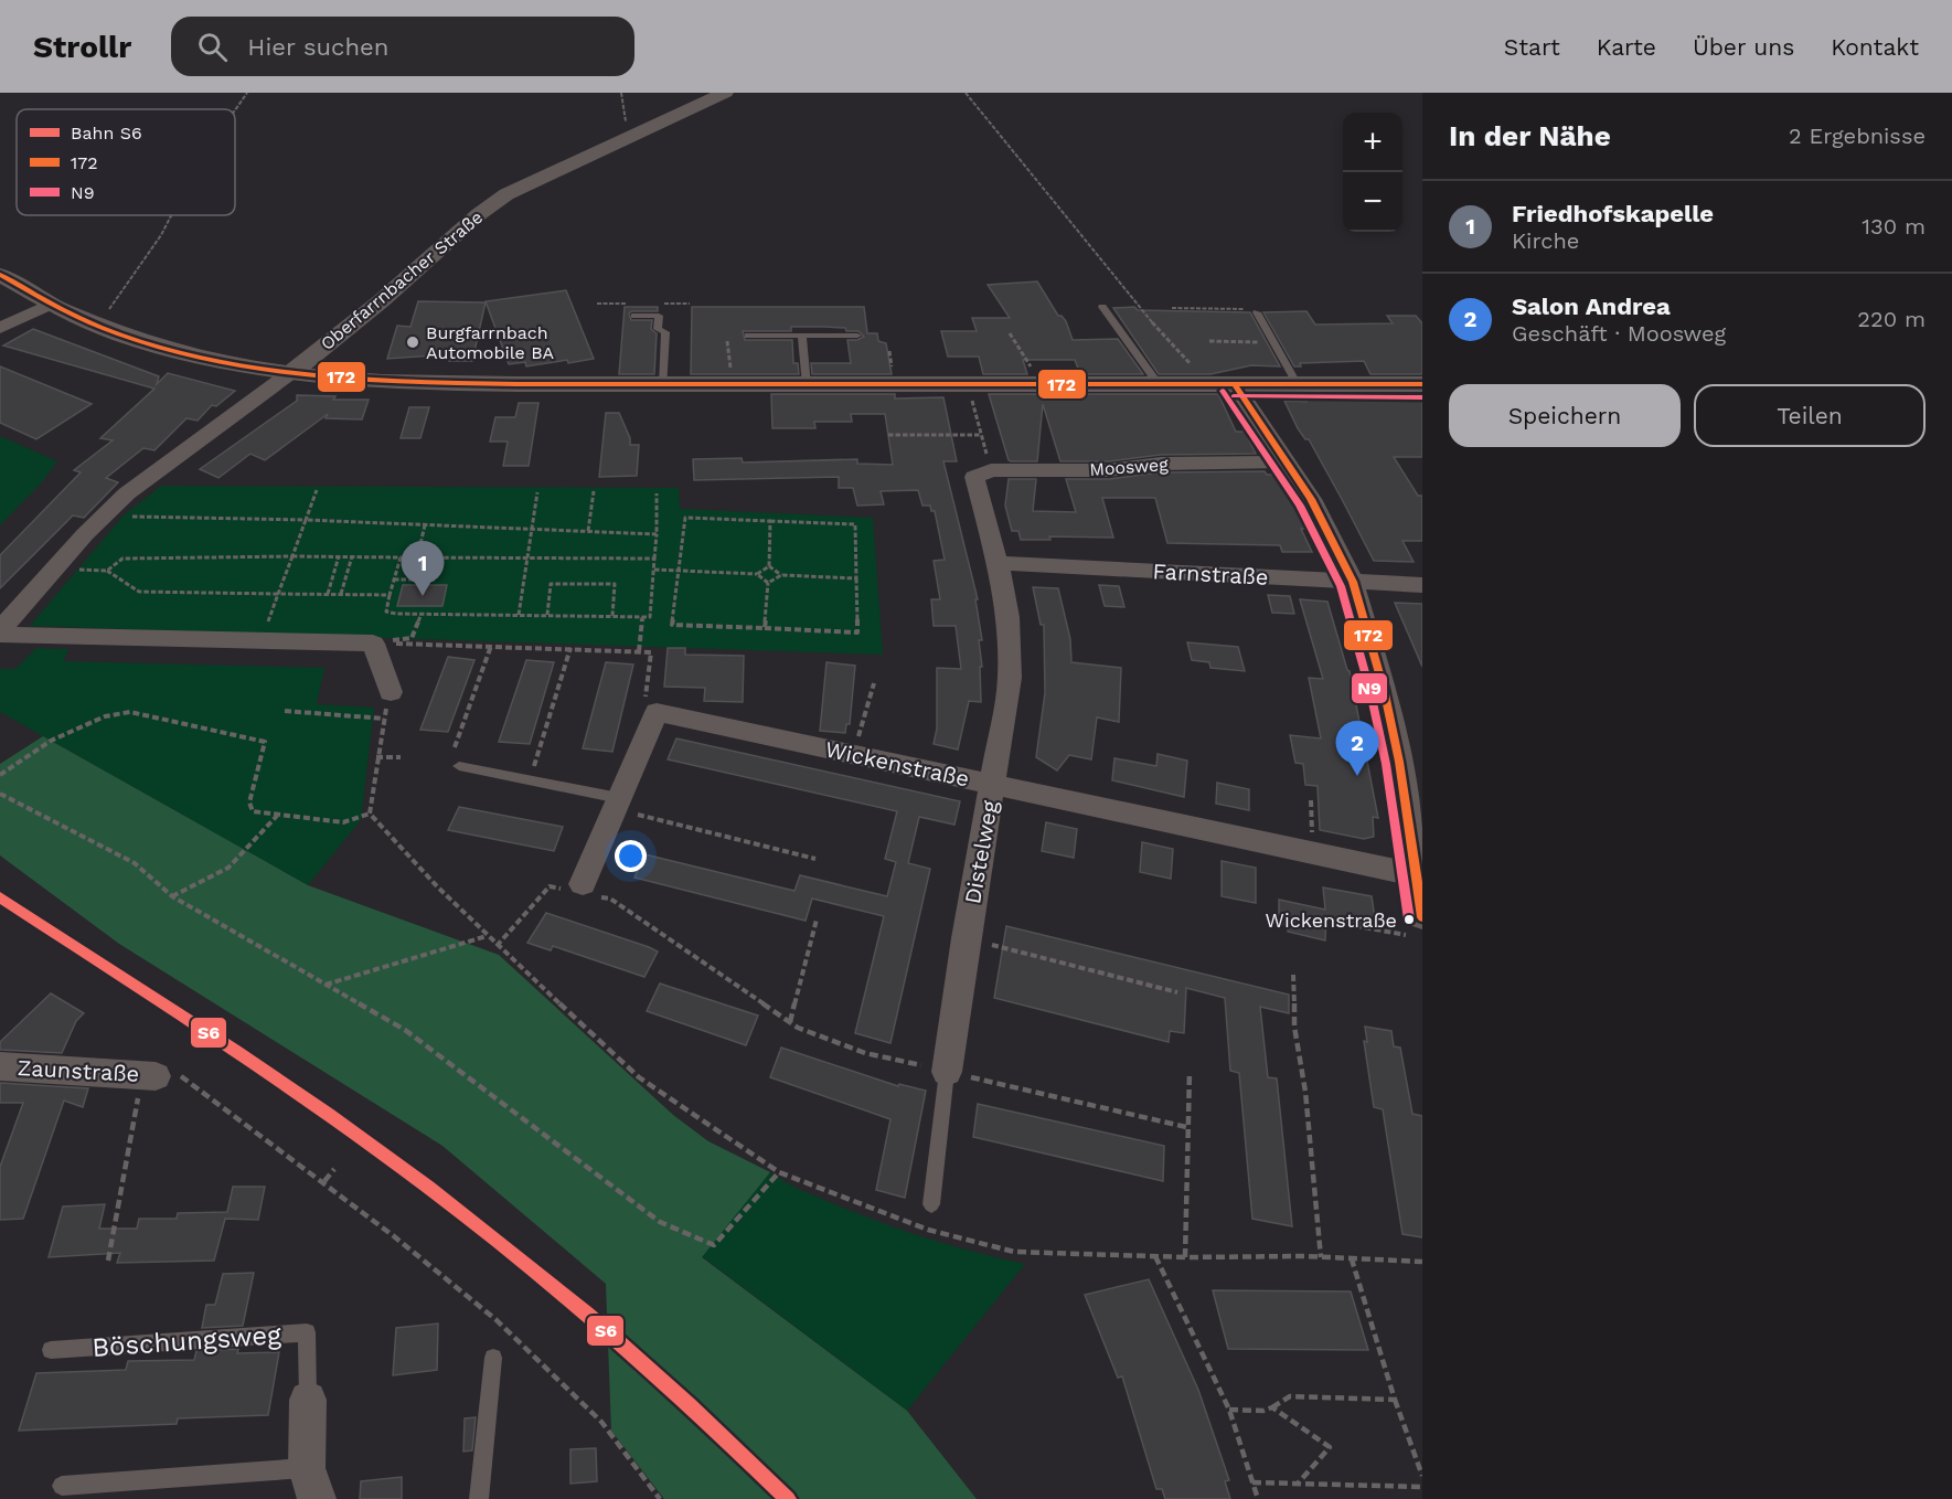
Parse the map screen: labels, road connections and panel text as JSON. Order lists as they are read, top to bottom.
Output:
{
  "streets": {
    "street": [
      "Oberfarrnbacher Straße",
      "Moosweg",
      "Farnstraße",
      "Wickenstraße",
      "Distelweg",
      "Zaunstraße",
      "Böschungsweg"
    ]
  },
  "crossings": [
    ["Moosweg", "Distelweg"],
    ["Farnstraße", "Distelweg"],
    ["Wickenstraße", "Distelweg"]
  ],
  "places": ["Burgfarrnbach Automobile BA", "Wickenstraße"],
  "lines": ["transit line 172", "transit line N9", "rail line S6"],
  "legend": ["Bahn S6", "172", "N9"],
  "page": {
    "header": "Strollr",
    "search": "Hier suchen",
    "nav": [
      "Start",
      "Karte",
      "Über uns",
      "Kontakt"
    ],
    "heading": ["In der Nähe", "2 Ergebnisse"],
    "map_buttons": ["+", "−"],
    "list": [
      {
        "mark": "1",
        "name": "Friedhofskapelle",
        "note": "Kirche",
        "value": "130 m"
      },
      {
        "mark": "2",
        "name": "Salon Andrea",
        "note": "Geschäft · Moosweg",
        "value": "220 m"
      }
    ],
    "buttons": ["Speichern", "Teilen"],
    "pins": ["1", "2"]
  }
}
